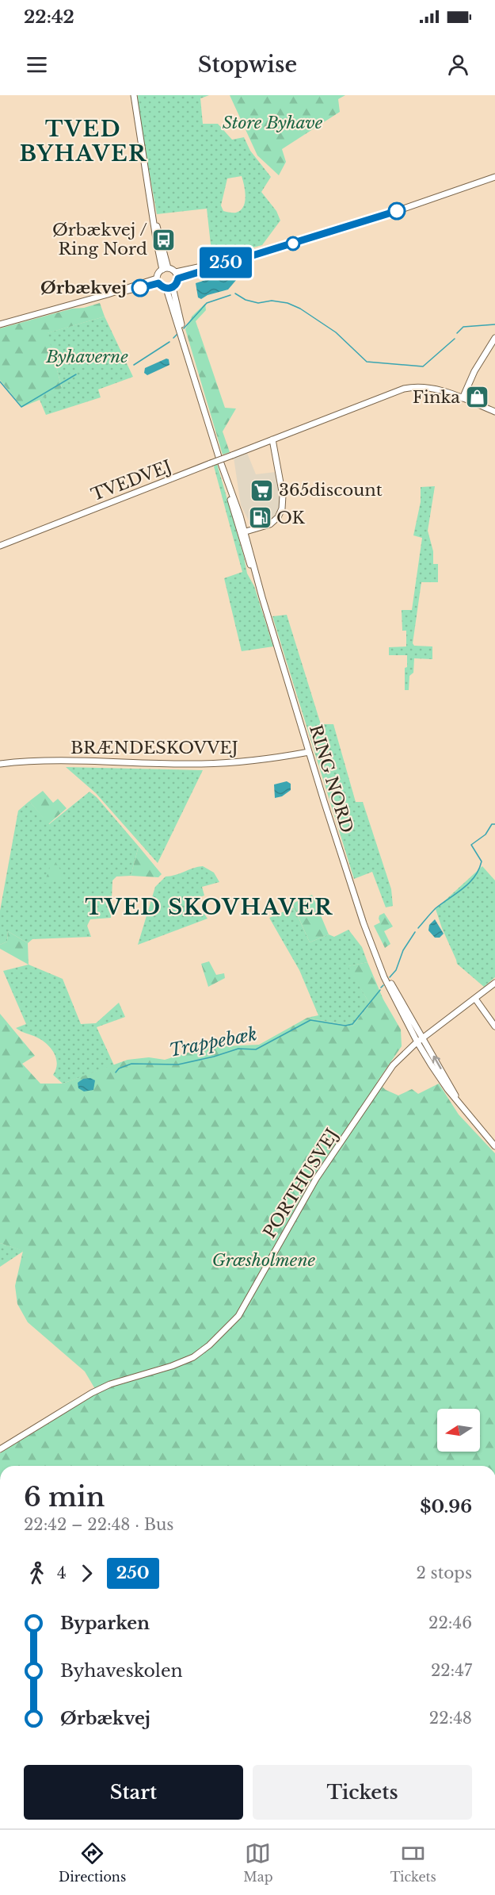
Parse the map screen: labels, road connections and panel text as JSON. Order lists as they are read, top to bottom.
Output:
{
  "streets": {
    "street": [
      "TVEDVEJ",
      "BRÆNDESKOVVEJ",
      "RING NORD",
      "PORTHUSVEJ"
    ]
  },
  "crossings": [
    ["BRÆNDESKOVVEJ", "RING NORD"],
    ["RING NORD", "PORTHUSVEJ"]
  ],
  "districts": ["TVED BYHAVER", "TVED SKOVHAVER"],
  "water": ["Trappebæk"],
  "parks": ["Store Byhave", "Byhaverne", "Græsholmene"],
  "places": {
    "bus stop": ["Ørbækvej / Ring Nord"],
    "other": ["Ørbækvej"],
    "shop": ["Finka"],
    "supermarket": ["365discount"],
    "fuel station": ["OK"]
  },
  "lines": ["bus line 250"],
  "north": "left",
  "page": {
    "status": "22:42",
    "header": "Stopwise",
    "on_map": "250",
    "heading": ["6 min", "22:42 – 22:48 · Bus", "$0.96"],
    "legs": ["4", "250", "2 stops"],
    "list": [
      {
        "name": "Byparken",
        "value": "22:46"
      },
      {
        "name": "Byhaveskolen",
        "value": "22:47"
      },
      {
        "name": "Ørbækvej",
        "value": "22:48"
      }
    ],
    "buttons": ["Start", "Tickets"],
    "tabs": ["Directions", "Map", "Tickets"]
  }
}
